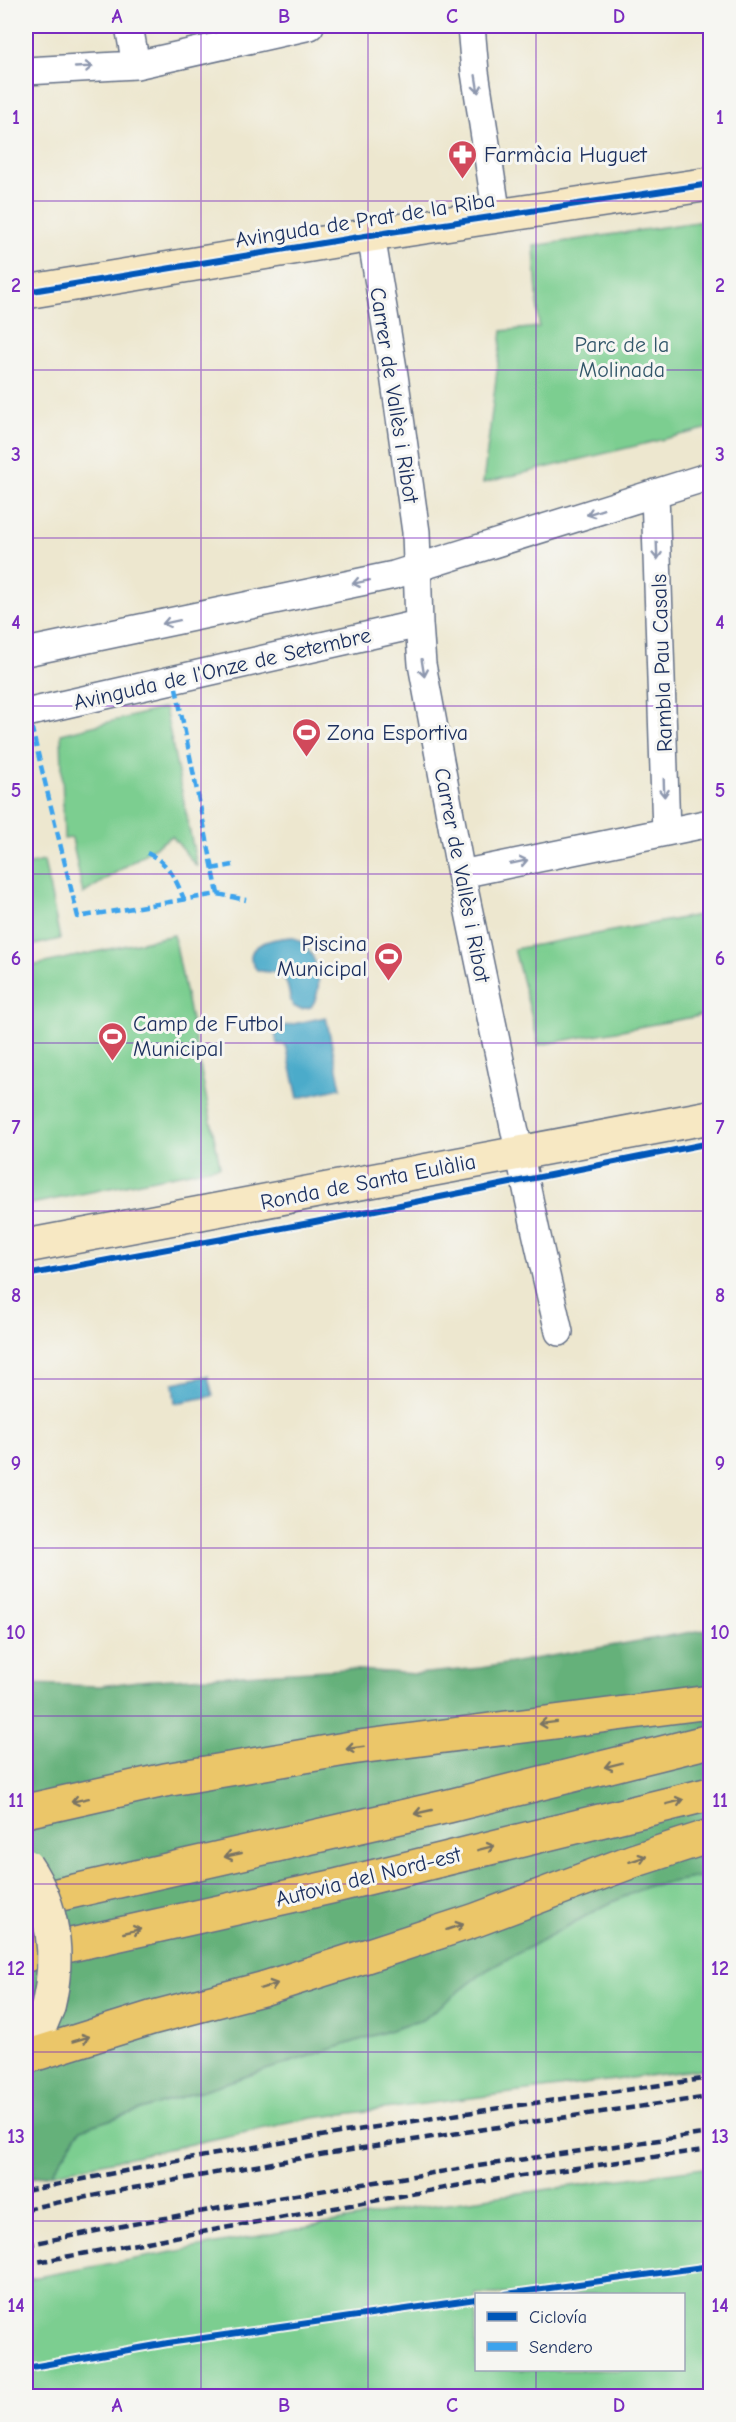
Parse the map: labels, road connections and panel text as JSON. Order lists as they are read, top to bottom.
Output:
{
  "streets": {
    "highway": ["Autovia del Nord-est"],
    "main road": ["Avinguda de Prat de la Riba", "Ronda de Santa Eulàlia"],
    "street": ["Carrer de Vallès i Ribot", "Rambla Pau Casals", "Avinguda de l'Onze de Setembre"]
  },
  "crossings": [
    ["Avinguda de Prat de la Riba", "Carrer de Vallès i Ribot"],
    ["Carrer de Vallès i Ribot", "Avinguda de l'Onze de Setembre"],
    ["Carrer de Vallès i Ribot", "Ronda de Santa Eulàlia"]
  ],
  "one_way": ["Rambla Pau Casals"],
  "parks": ["Parc de la Molinada"],
  "places": {
    "pharmacy": ["Farmàcia Huguet"],
    "sports": ["Zona Esportiva", "Piscina Municipal", "Camp de Futbol Municipal"]
  },
  "legend": ["Ciclovía", "Sendero"],
  "grid": {
    "columns": [
      "A",
      "B",
      "C",
      "D"
    ],
    "rows": [
      "1",
      "2",
      "3",
      "4",
      "5",
      "6",
      "7",
      "8",
      "9",
      "10",
      "11",
      "12",
      "13",
      "14"
    ]
  }
}
